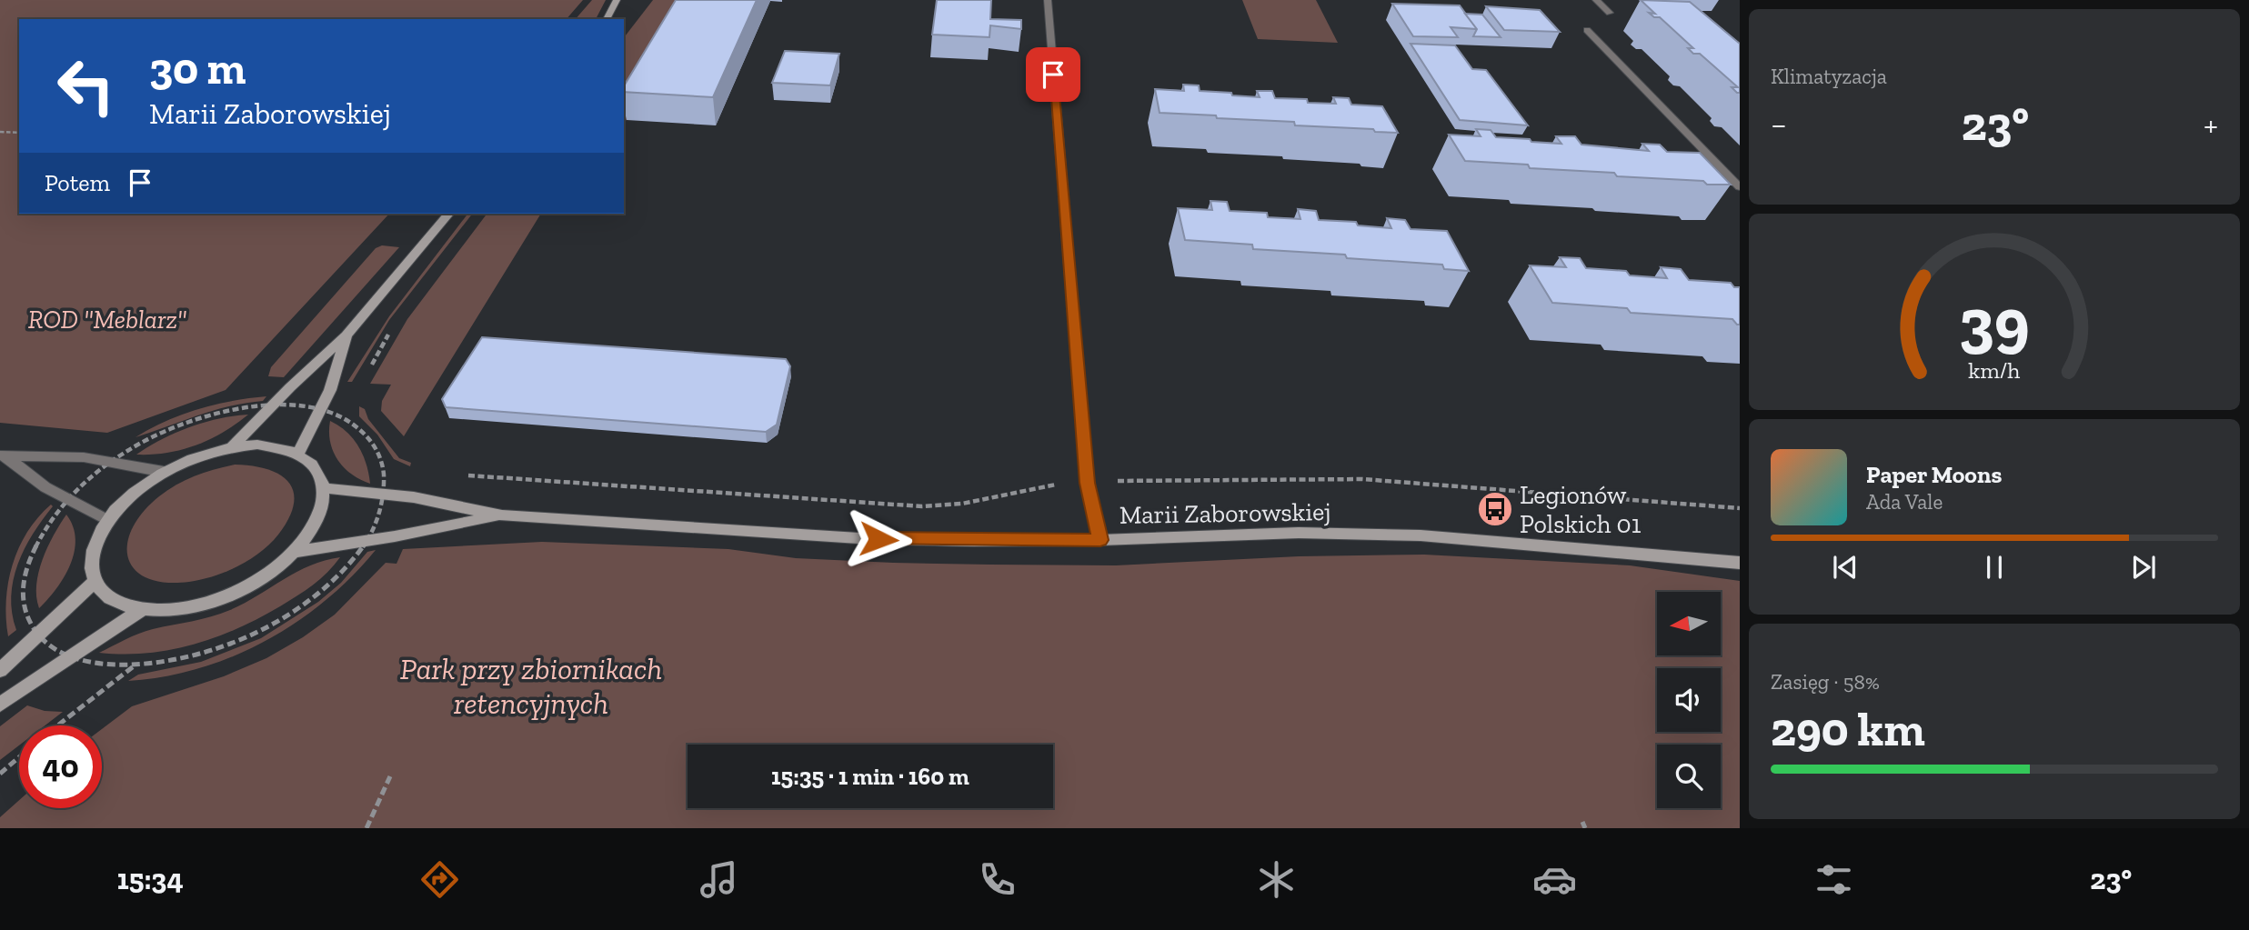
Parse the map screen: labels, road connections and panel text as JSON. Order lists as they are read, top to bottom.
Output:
{
  "streets": {
    "street": ["Marii Zaborowskiej"]
  },
  "parks": ["ROD \"Meblarz\"", "Park przy zbiornikach retencyjnych"],
  "places": {
    "bus stop": ["Legionów Polskich 01"]
  },
  "north": "left",
  "page": {
    "tile": [
      "Klimatyzacja",
      ["Zasięg · 58%", "290 km"]
    ],
    "turn": ["30 m", "Marii Zaborowskiej"],
    "heat": ["−", "23°", "+"],
    "then": "Potem",
    "song": ["Paper Moons", "Ada Vale"],
    "limit": "40",
    "trip": "15:35 · 1 min · 160 m",
    "tabs": ["15:34", "23°"],
    "gauge": ["39", "km/h"]
  }
}
